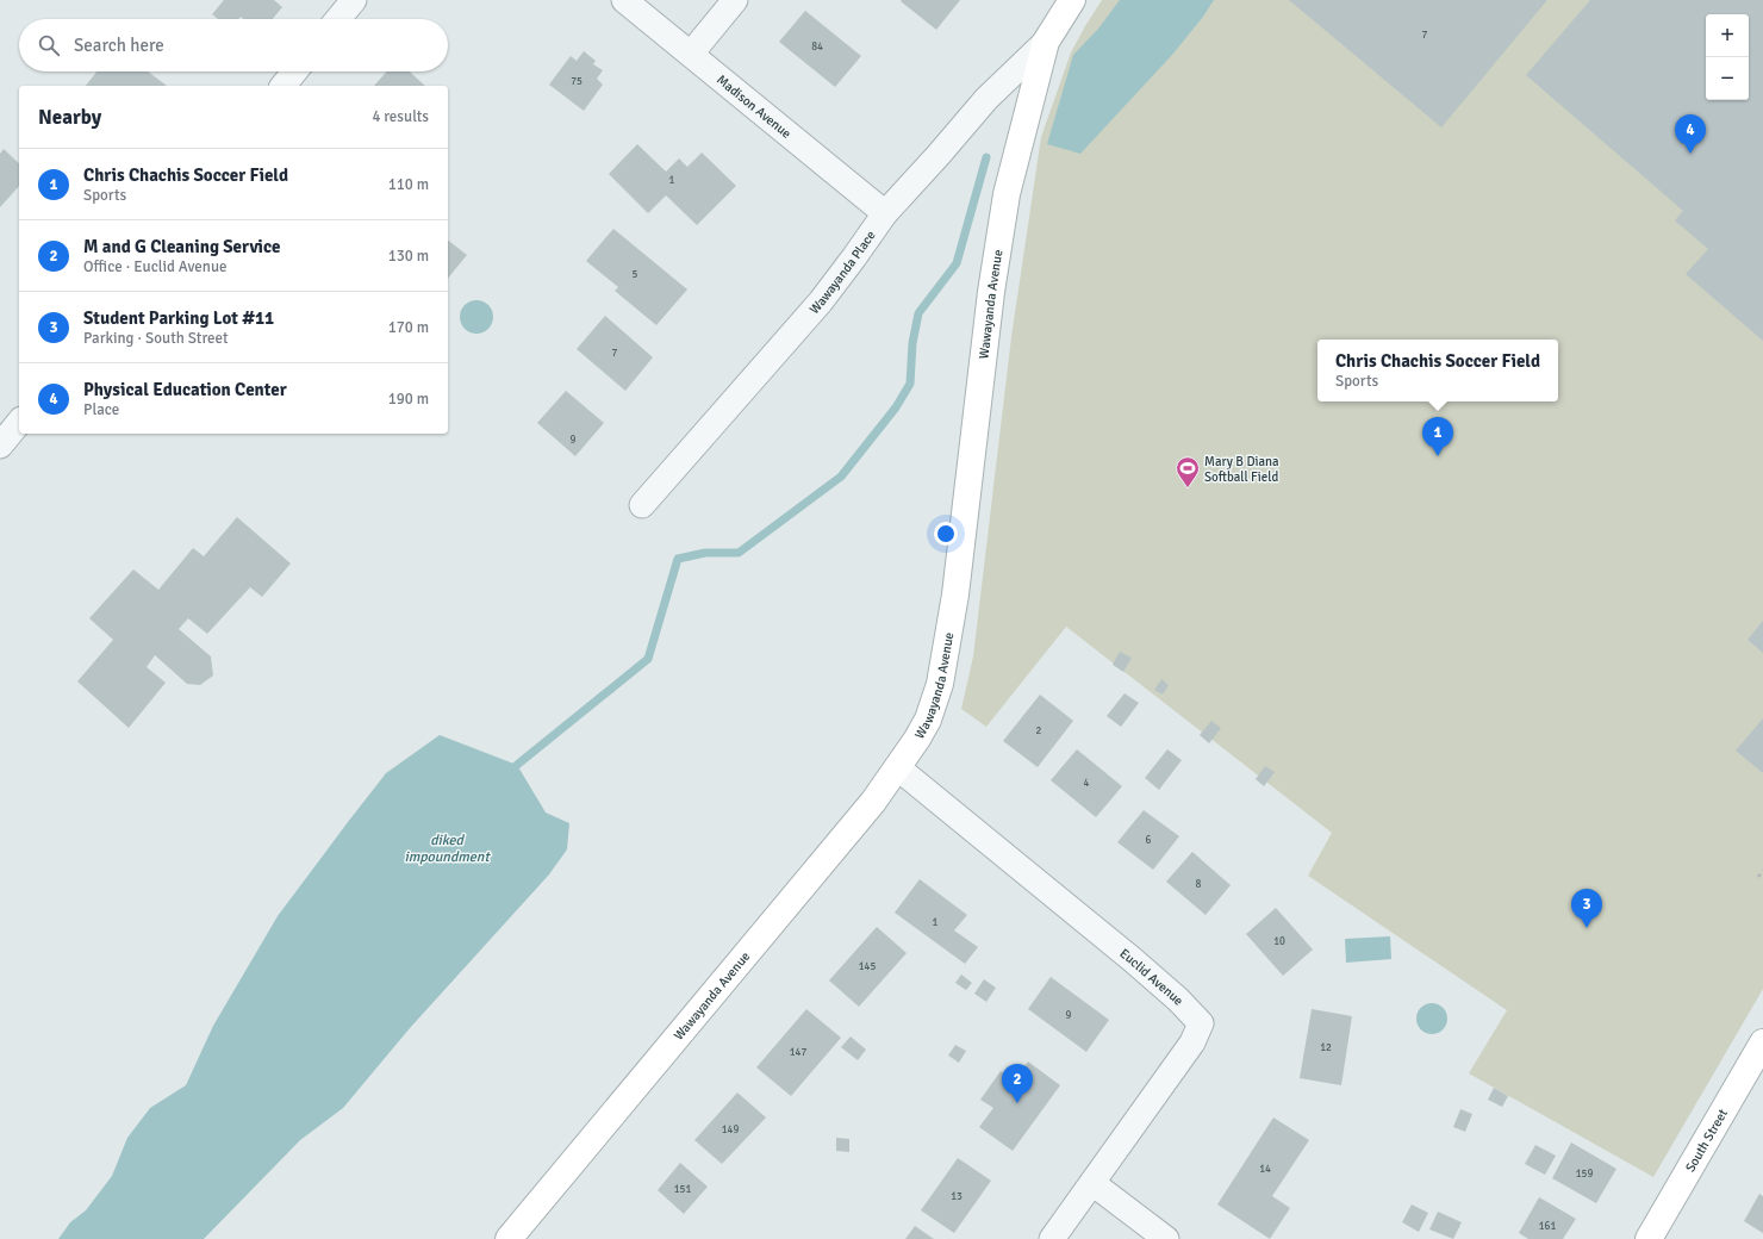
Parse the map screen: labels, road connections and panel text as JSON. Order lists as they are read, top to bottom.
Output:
{
  "streets": {
    "street": [
      "Madison Avenue",
      "Wawayanda Place",
      "Wawayanda Avenue",
      "Euclid Avenue",
      "South Street"
    ]
  },
  "crossings": [
    ["Madison Avenue", "Wawayanda Place"],
    ["Wawayanda Place", "Wawayanda Avenue"],
    ["Wawayanda Avenue", "Euclid Avenue"]
  ],
  "water": ["diked impoundment"],
  "places": {
    "sports": ["Mary B Diana Softball Field"]
  },
  "house_numbers": [
    "7",
    "84",
    "75",
    "1",
    "5",
    "7",
    "9",
    "2",
    "4",
    "6",
    "8",
    "1",
    "10",
    "145",
    "9",
    "12",
    "147",
    "149",
    "14",
    "159",
    "151",
    "13",
    "161"
  ],
  "page": {
    "map_buttons": ["+", "−"],
    "search": "Search here",
    "heading": ["Nearby", "4 results"],
    "pins": [
      "4",
      "1",
      "3",
      "2"
    ],
    "list": [
      {
        "mark": "1",
        "name": "Chris Chachis Soccer Field",
        "note": "Sports",
        "value": "110 m"
      },
      {
        "mark": "2",
        "name": "M and G Cleaning Service",
        "note": "Office · Euclid Avenue",
        "value": "130 m"
      },
      {
        "mark": "3",
        "name": "Student Parking Lot #11",
        "note": "Parking · South Street",
        "value": "170 m"
      },
      {
        "mark": "4",
        "name": "Physical Education Center",
        "note": "Place",
        "value": "190 m"
      }
    ],
    "popup": ["Chris Chachis Soccer Field", "Sports"]
  }
}
